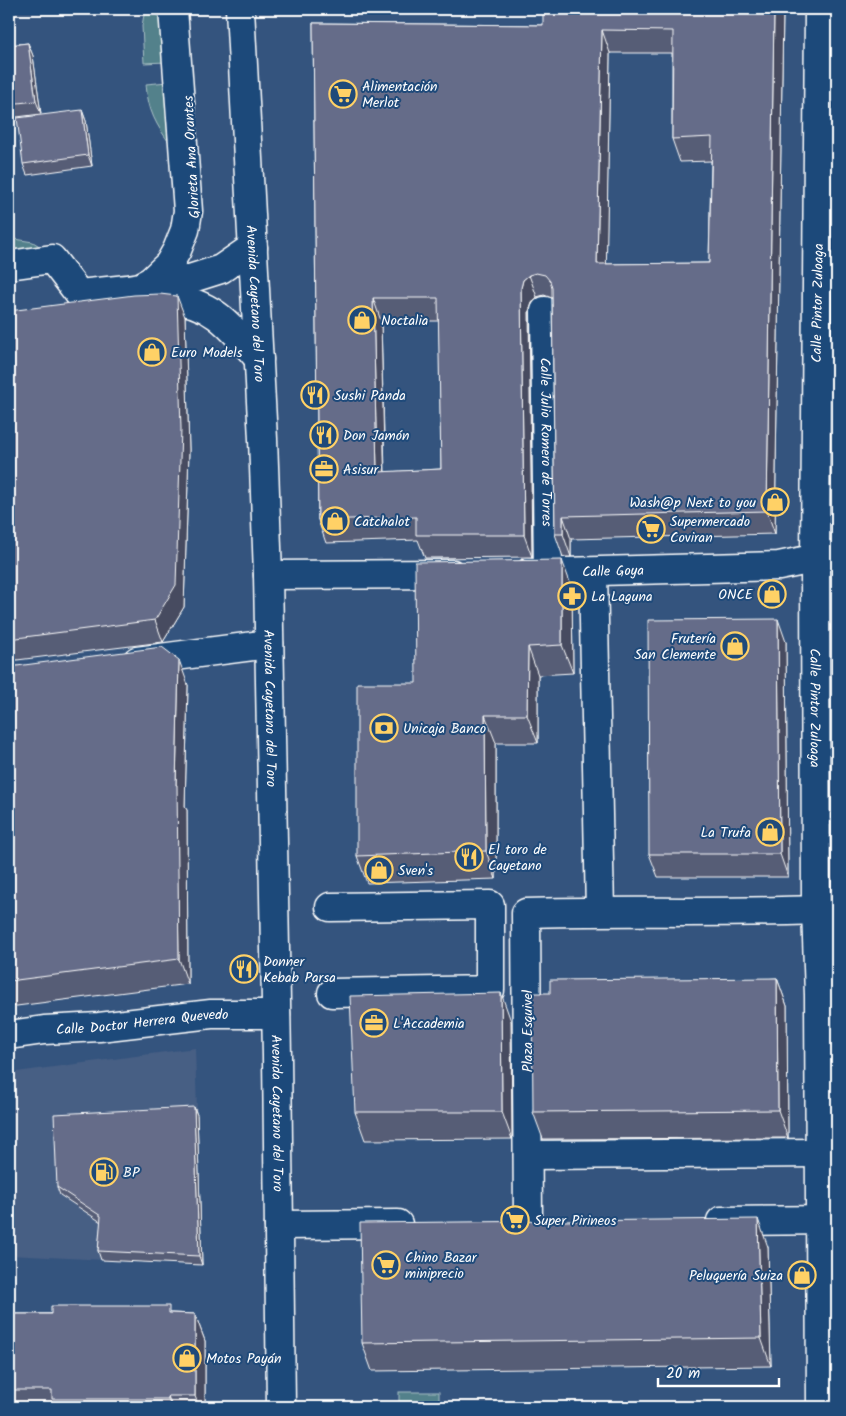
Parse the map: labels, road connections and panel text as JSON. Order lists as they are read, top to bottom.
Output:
{
  "streets": {
    "street": [
      "Glorieta Ana Orantes",
      "Avenida Cayetano del Toro",
      "Calle Pintor Zuloaga",
      "Calle Julio Romero de Torres",
      "Calle Goya",
      "Calle Doctor Herrera Quevedo",
      "Plaza Esquivel"
    ]
  },
  "crossings": [
    ["Avenida Cayetano del Toro", "Calle Goya"],
    ["Avenida Cayetano del Toro", "Calle Doctor Herrera Quevedo"],
    ["Calle Pintor Zuloaga", "Calle Goya"],
    ["Calle Pintor Zuloaga", "Plaza Esquivel"],
    ["Calle Julio Romero de Torres", "Calle Goya"]
  ],
  "places": {
    "supermarket": [
      "Alimentación Merlot",
      "Supermercado Coviran",
      "Super Pirineos",
      "Chino Bazar miniprecio"
    ],
    "shop": [
      "Noctalia",
      "Euro Models",
      "Wash@p Next to you",
      "Catchalot",
      "ONCE",
      "Frutería San Clemente",
      "La Trufa",
      "Sven's",
      "Peluquería Suiza",
      "Motos Payán"
    ],
    "restaurant": [
      "Sushi Panda",
      "Don Jamón",
      "El toro de Cayetano",
      "Donner Kebab Parsa"
    ],
    "office": ["Asisur", "L'Accademia"],
    "pharmacy": ["La Laguna"],
    "bank": ["Unicaja Banco"],
    "fuel station": ["BP"]
  },
  "scale_bar": "20 m"
}
